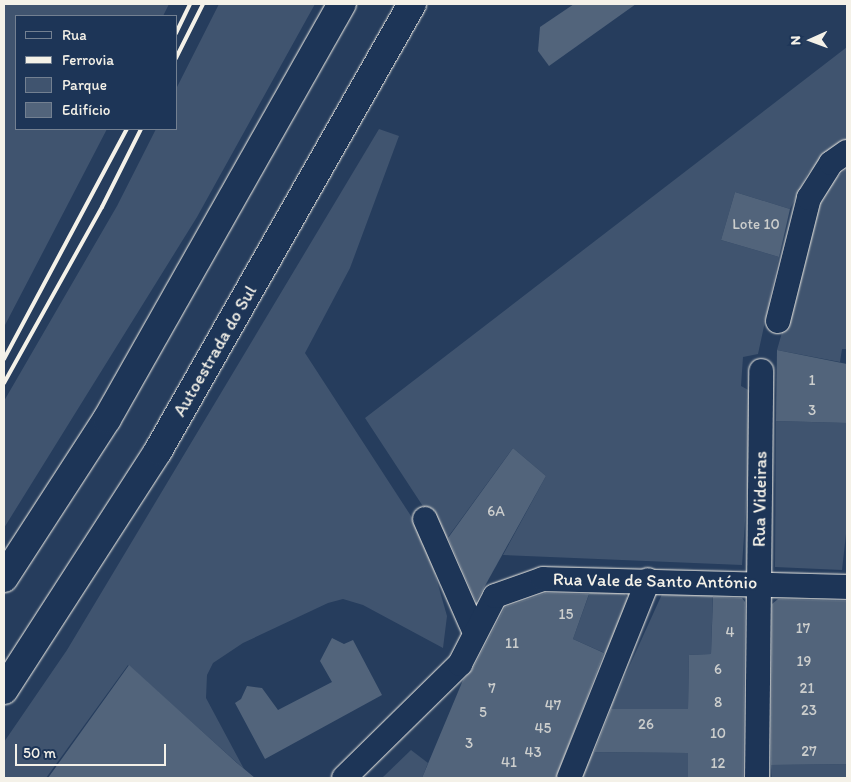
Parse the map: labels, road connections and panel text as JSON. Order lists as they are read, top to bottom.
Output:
{
  "streets": {
    "highway": ["Autoestrada do Sul"],
    "street": ["Rua Videiras", "Rua Vale de Santo António"]
  },
  "crossings": [
    ["Rua Videiras", "Rua Vale de Santo António"]
  ],
  "house_numbers": [
    "Lote 10",
    "1",
    "3",
    "6A",
    "15",
    "17",
    "4",
    "11",
    "19",
    "6",
    "7",
    "21",
    "8",
    "47",
    "23",
    "5",
    "26",
    "45",
    "10",
    "3",
    "27",
    "43",
    "41",
    "12"
  ],
  "legend": [
    "Rua",
    "Ferrovia",
    "Parque",
    "Edifício"
  ],
  "scale_bar": "50 m",
  "north": "left"
}
